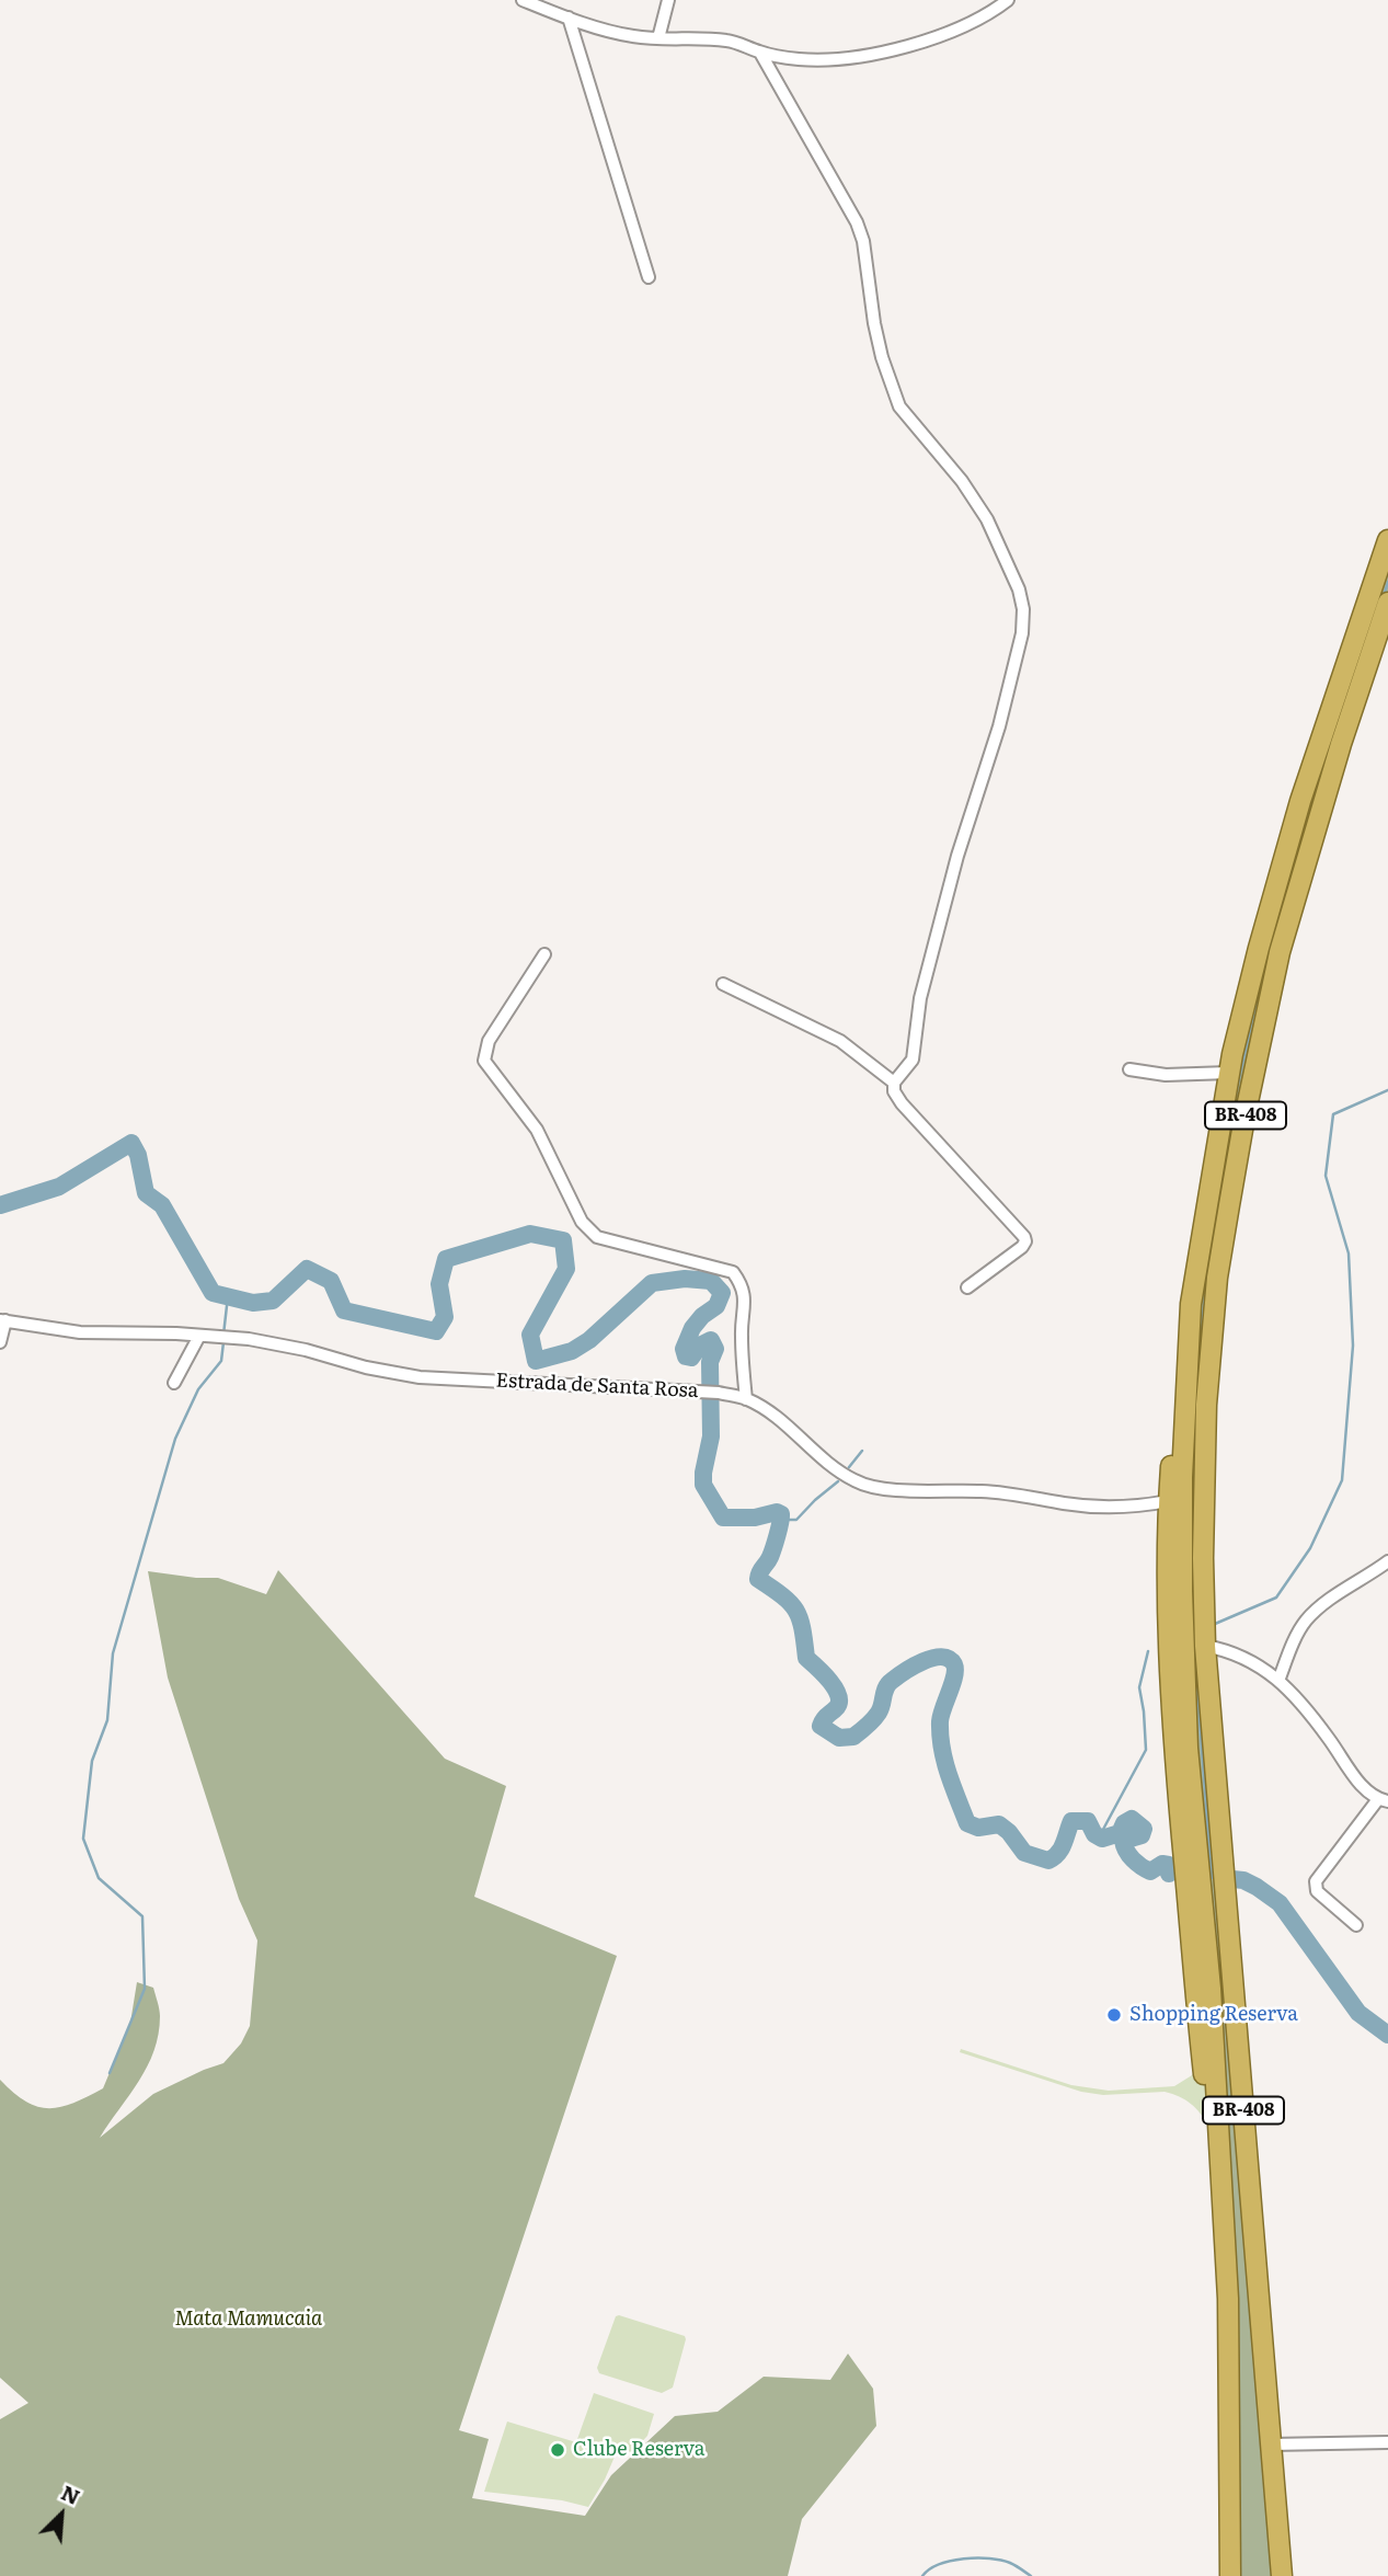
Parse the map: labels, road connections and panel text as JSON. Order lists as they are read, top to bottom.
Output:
{
  "streets": {
    "highway": ["BR-408"],
    "street": ["Estrada de Santa Rosa"]
  },
  "parks": ["Mata Mamucaia"],
  "places": ["Shopping Reserva", "Clube Reserva"],
  "north": "top right"
}
